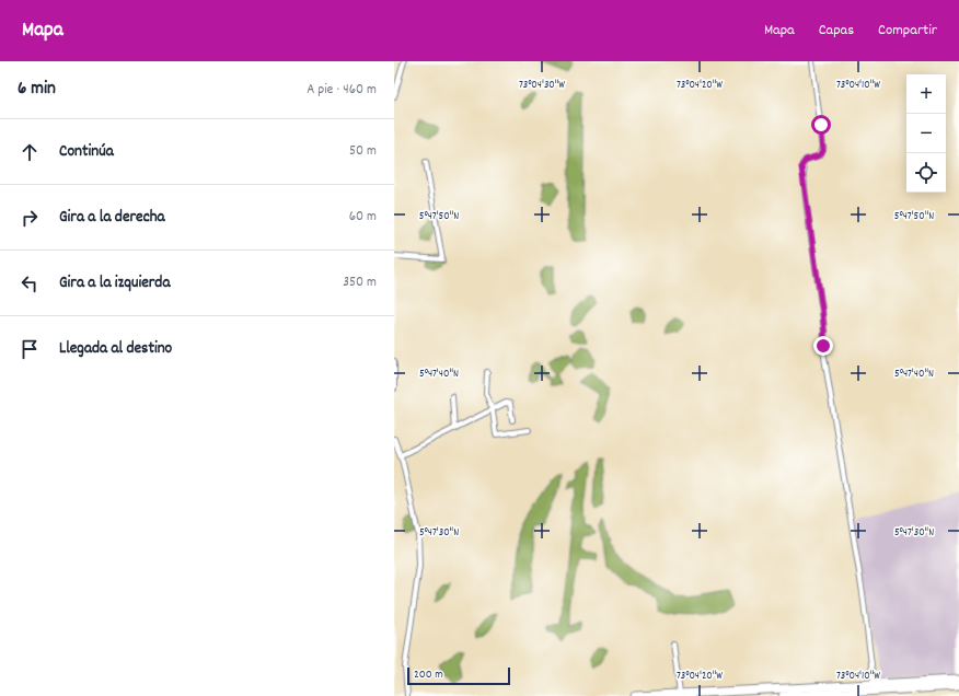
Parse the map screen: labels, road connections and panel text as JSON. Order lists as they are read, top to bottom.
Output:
{
  "scale_bar": "200 m",
  "page": {
    "header": "Mapa",
    "nav": ["Mapa", "Capas", "Compartir"],
    "heading": ["6 min", "A pie · 460 m"],
    "map_buttons": ["+", "−"],
    "list": [
      ["Continúa", "50 m"],
      ["Gira a la derecha", "60 m"],
      ["Gira a la izquierda", "350 m"],
      "Llegada al destino"
    ],
    "scale": "200 m"
  },
  "coordinates": [
    "73°04'30\"W",
    "73°04'20\"W",
    "73°04'10\"W",
    "5°47'50\"N",
    "5°47'40\"N",
    "5°47'30\"N"
  ]
}
